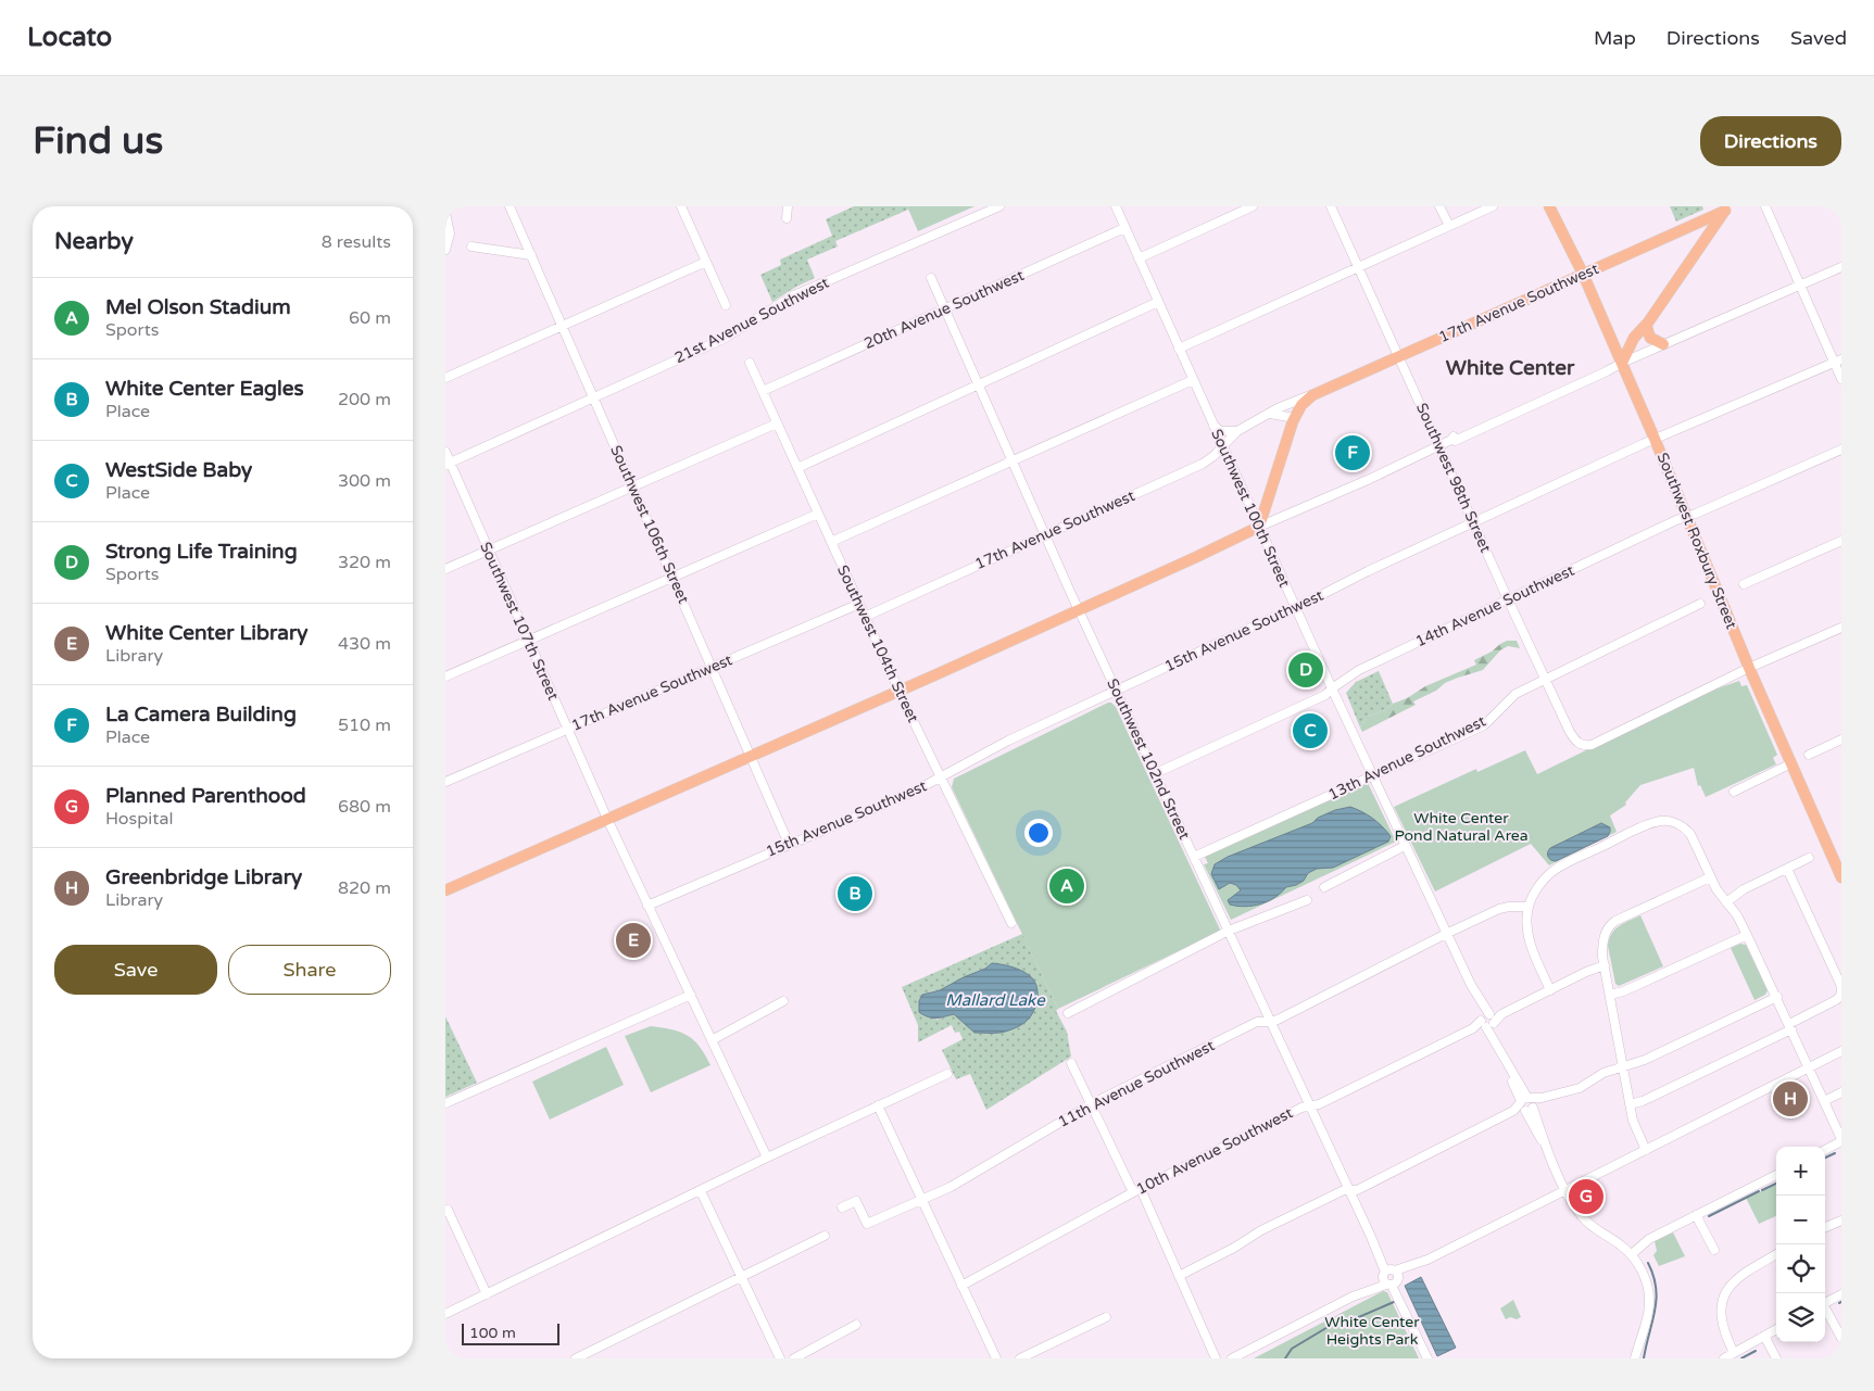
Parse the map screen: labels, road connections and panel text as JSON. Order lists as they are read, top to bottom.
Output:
{
  "streets": {
    "main road": ["17th Avenue Southwest", "Southwest Roxbury Street"],
    "street": [
      "20th Avenue Southwest",
      "21st Avenue Southwest",
      "Southwest 98th Street",
      "Southwest 100th Street",
      "Southwest 106th Street",
      "14th Avenue Southwest",
      "Southwest 107th Street",
      "15th Avenue Southwest",
      "Southwest 104th Street",
      "13th Avenue Southwest",
      "Southwest 102nd Street",
      "11th Avenue Southwest",
      "10th Avenue Southwest"
    ]
  },
  "crossings": [
    ["17th Avenue Southwest", "Southwest 98th Street"],
    ["17th Avenue Southwest", "Southwest 100th Street"],
    ["17th Avenue Southwest", "Southwest 106th Street"],
    ["17th Avenue Southwest", "Southwest Roxbury Street"],
    ["17th Avenue Southwest", "Southwest 107th Street"],
    ["17th Avenue Southwest", "Southwest 104th Street"],
    ["17th Avenue Southwest", "Southwest 102nd Street"],
    ["20th Avenue Southwest", "Southwest 100th Street"],
    ["20th Avenue Southwest", "Southwest 104th Street"],
    ["20th Avenue Southwest", "Southwest 102nd Street"],
    ["21st Avenue Southwest", "Southwest 106th Street"],
    ["21st Avenue Southwest", "Southwest 107th Street"],
    ["Southwest 98th Street", "Southwest Roxbury Street"],
    ["Southwest 98th Street", "14th Avenue Southwest"],
    ["Southwest 98th Street", "15th Avenue Southwest"],
    ["Southwest 98th Street", "13th Avenue Southwest"],
    ["Southwest 100th Street", "14th Avenue Southwest"],
    ["Southwest 100th Street", "15th Avenue Southwest"],
    ["Southwest 100th Street", "13th Avenue Southwest"],
    ["Southwest 100th Street", "11th Avenue Southwest"],
    ["Southwest 100th Street", "10th Avenue Southwest"],
    ["Southwest 106th Street", "15th Avenue Southwest"],
    ["Southwest Roxbury Street", "14th Avenue Southwest"],
    ["Southwest Roxbury Street", "15th Avenue Southwest"],
    ["14th Avenue Southwest", "Southwest 102nd Street"],
    ["Southwest 107th Street", "15th Avenue Southwest"],
    ["15th Avenue Southwest", "Southwest 104th Street"],
    ["15th Avenue Southwest", "Southwest 102nd Street"],
    ["13th Avenue Southwest", "Southwest 102nd Street"],
    ["Southwest 102nd Street", "11th Avenue Southwest"],
    ["Southwest 102nd Street", "10th Avenue Southwest"]
  ],
  "districts": ["White Center"],
  "water": ["Mallard Lake"],
  "parks": ["White Center Pond Natural Area", "White Center Heights Park"],
  "scale_bar": "100 m",
  "page": {
    "header": "Locato",
    "nav": ["Map", "Directions", "Saved"],
    "buttons": [
      "Directions",
      ["Save", "Share"]
    ],
    "title": "Find us",
    "heading": ["Nearby", "8 results"],
    "list": [
      {
        "mark": "A",
        "name": "Mel Olson Stadium",
        "note": "Sports",
        "value": "60 m"
      },
      {
        "mark": "B",
        "name": "White Center Eagles",
        "note": "Place",
        "value": "200 m"
      },
      {
        "mark": "C",
        "name": "WestSide Baby",
        "note": "Place",
        "value": "300 m"
      },
      {
        "mark": "D",
        "name": "Strong Life Training",
        "note": "Sports",
        "value": "320 m"
      },
      {
        "mark": "E",
        "name": "White Center Library",
        "note": "Library",
        "value": "430 m"
      },
      {
        "mark": "F",
        "name": "La Camera Building",
        "note": "Place",
        "value": "510 m"
      },
      {
        "mark": "G",
        "name": "Planned Parenthood",
        "note": "Hospital",
        "value": "680 m"
      },
      {
        "mark": "H",
        "name": "Greenbridge Library",
        "note": "Library",
        "value": "820 m"
      }
    ],
    "pins": [
      "F",
      "D",
      "C",
      "A",
      "B",
      "E",
      "H",
      "G"
    ],
    "map_buttons": ["+", "−"],
    "scale": "100 m"
  }
}
